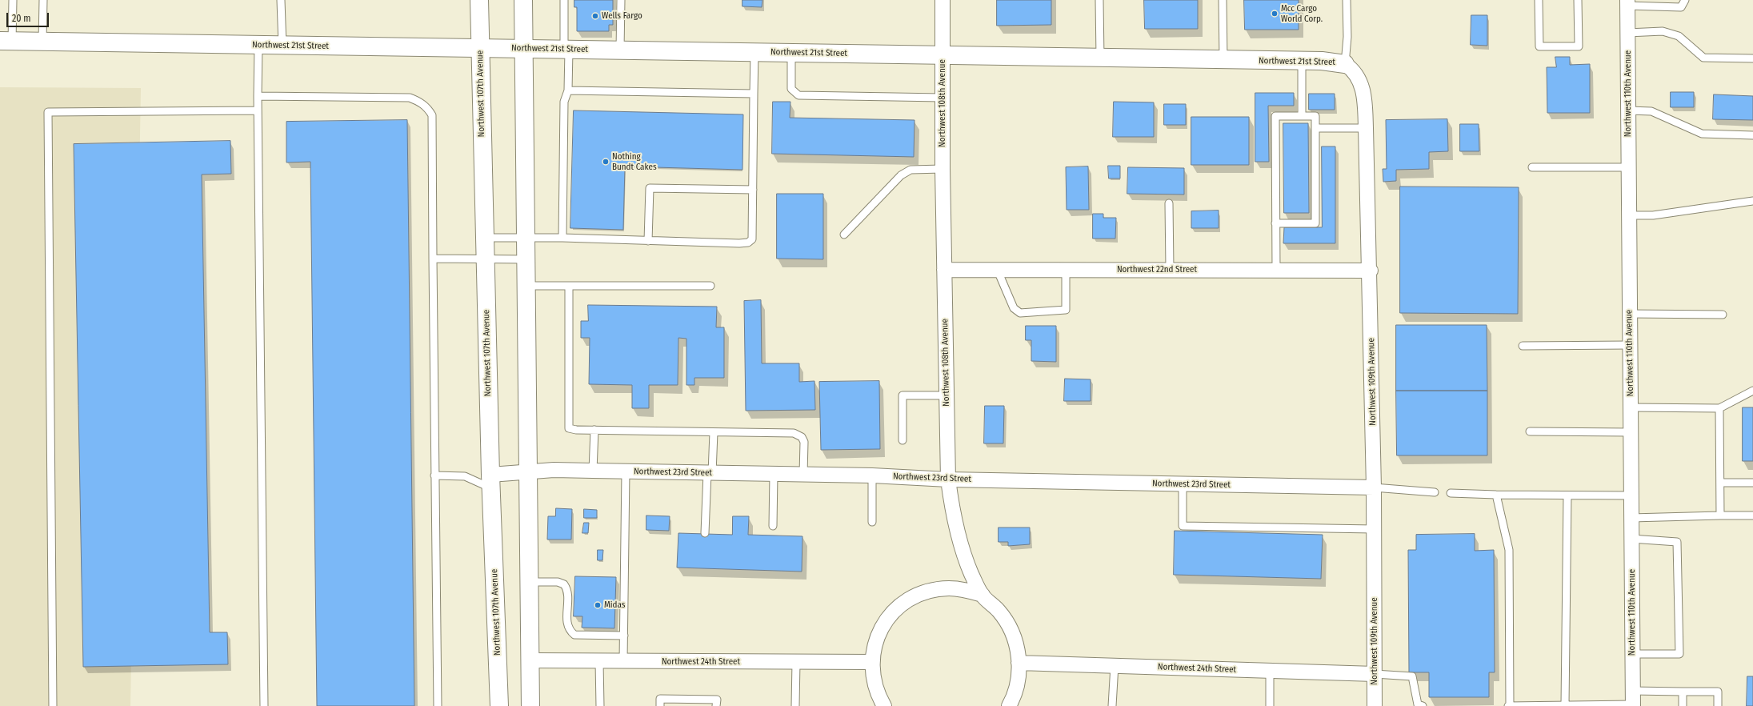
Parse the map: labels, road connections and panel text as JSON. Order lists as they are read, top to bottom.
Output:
{
  "streets": {
    "main road": ["Northwest 21st Street", "Northwest 107th Avenue"],
    "street": [
      "Northwest 110th Avenue",
      "Northwest 108th Avenue",
      "Northwest 22nd Street",
      "Northwest 109th Avenue",
      "Northwest 23rd Street",
      "Northwest 24th Street"
    ]
  },
  "crossings": [
    ["Northwest 21st Street", "Northwest 107th Avenue"],
    ["Northwest 21st Street", "Northwest 108th Avenue"],
    ["Northwest 21st Street", "Northwest 109th Avenue"],
    ["Northwest 107th Avenue", "Northwest 23rd Street"],
    ["Northwest 108th Avenue", "Northwest 22nd Street"],
    ["Northwest 108th Avenue", "Northwest 23rd Street"],
    ["Northwest 108th Avenue", "Northwest 24th Street"],
    ["Northwest 22nd Street", "Northwest 109th Avenue"],
    ["Northwest 109th Avenue", "Northwest 23rd Street"],
    ["Northwest 109th Avenue", "Northwest 24th Street"]
  ],
  "places": [
    "Mcc Cargo World Corp.",
    "Wells Fargo",
    "Nothing Bundt Cakes",
    "Midas"
  ],
  "scale_bar": "20 m"
}
